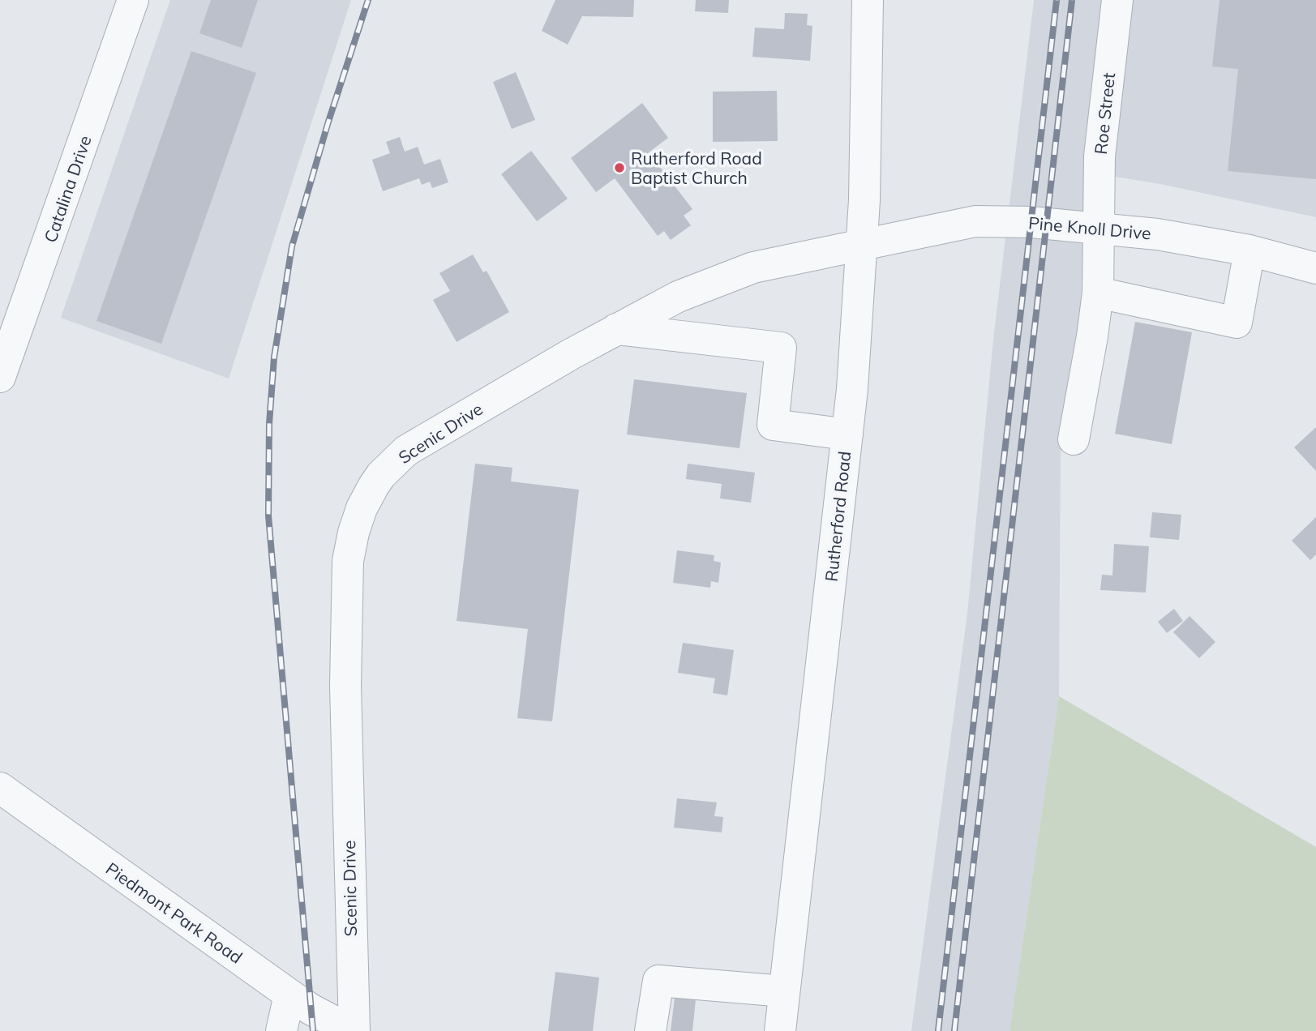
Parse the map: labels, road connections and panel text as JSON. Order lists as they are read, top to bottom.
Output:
{
  "streets": {
    "street": [
      "Roe Street",
      "Catalina Drive",
      "Pine Knoll Drive",
      "Scenic Drive",
      "Rutherford Road",
      "Piedmont Park Road"
    ]
  },
  "crossings": [
    ["Roe Street", "Pine Knoll Drive"],
    ["Pine Knoll Drive", "Scenic Drive"],
    ["Pine Knoll Drive", "Rutherford Road"],
    ["Scenic Drive", "Rutherford Road"],
    ["Scenic Drive", "Piedmont Park Road"]
  ],
  "places": ["Rutherford Road Baptist Church"]
}
